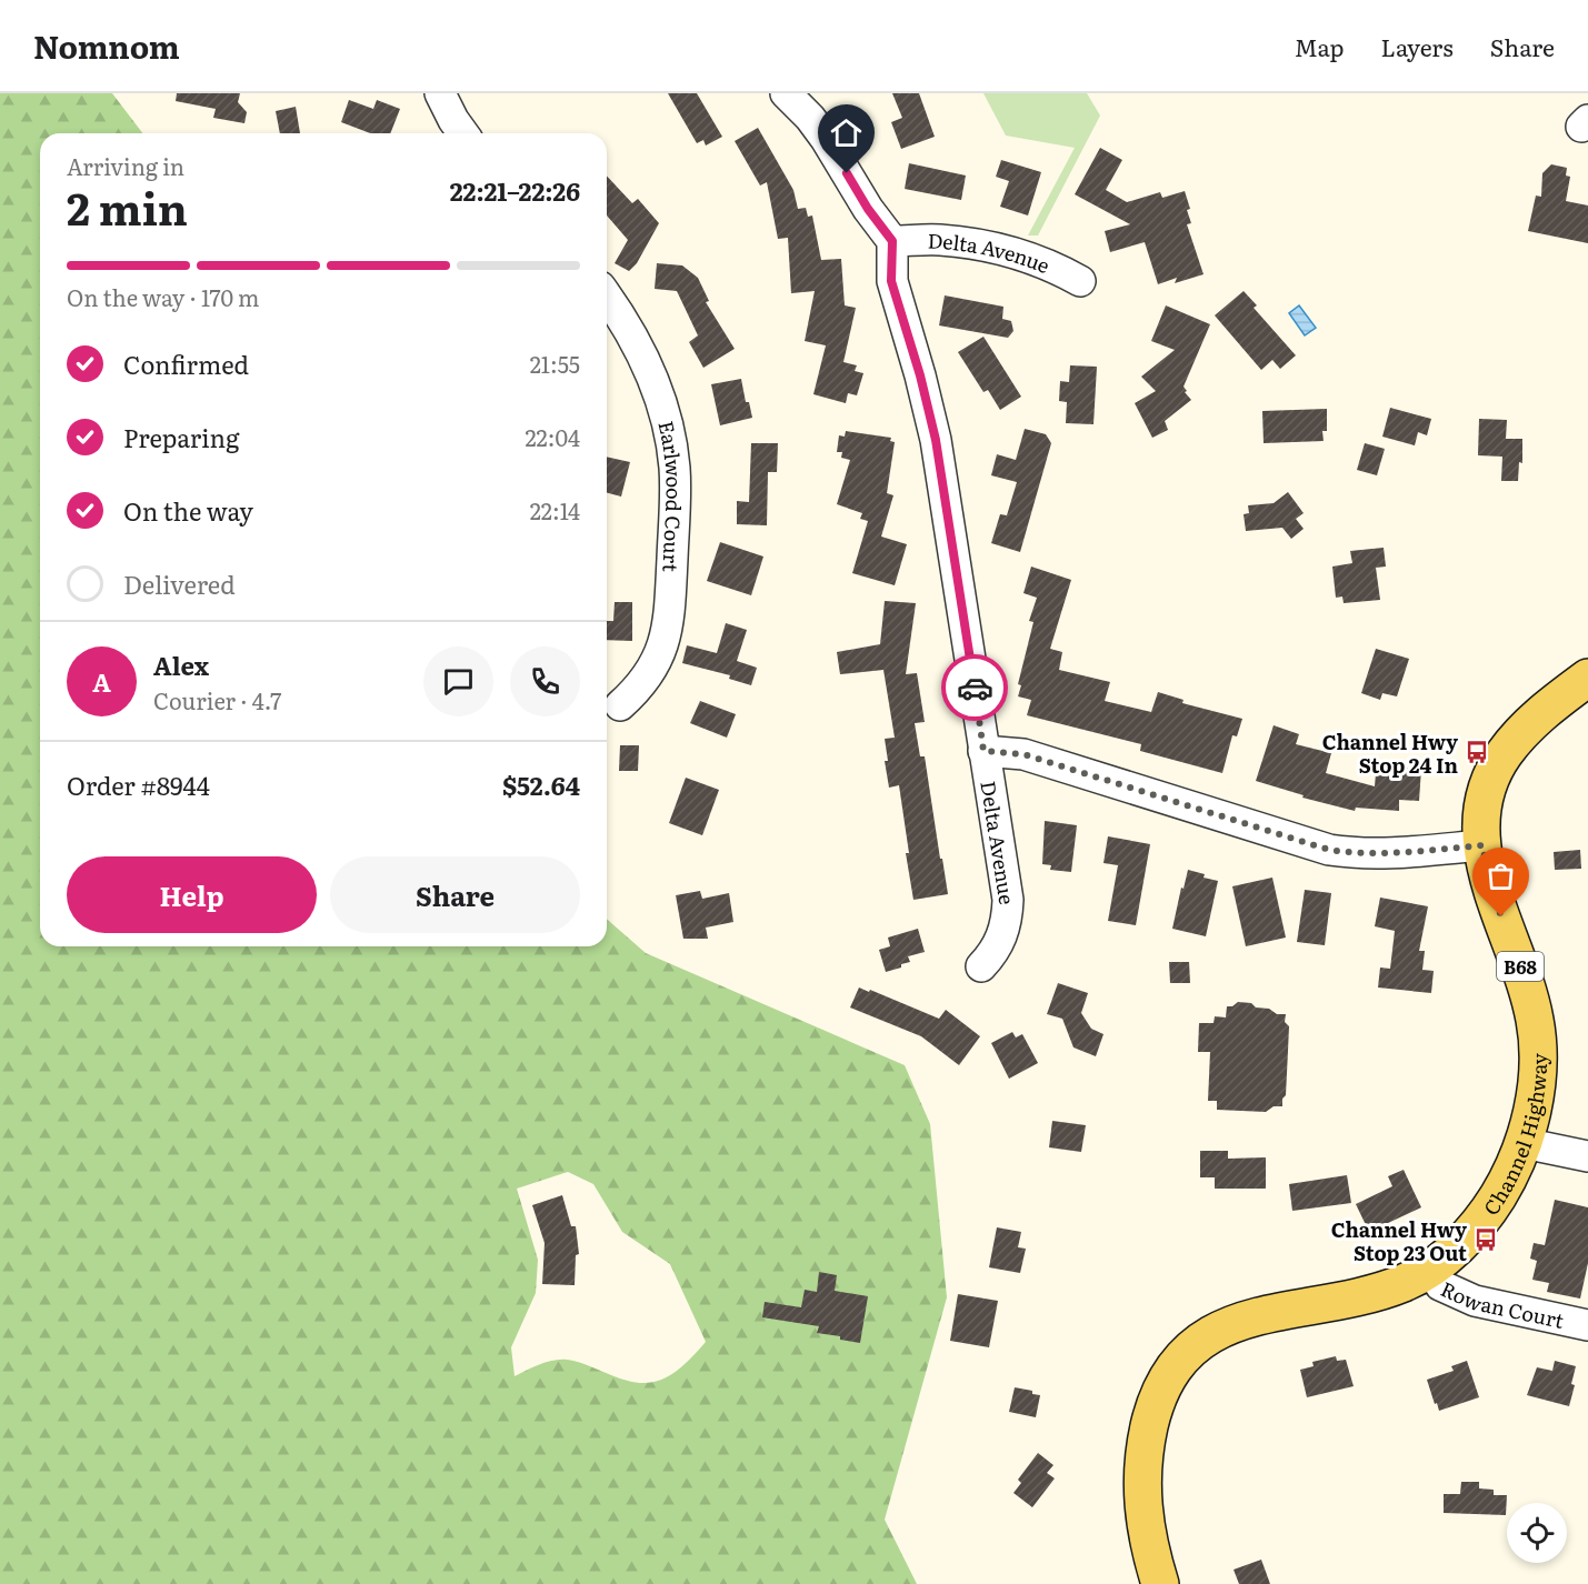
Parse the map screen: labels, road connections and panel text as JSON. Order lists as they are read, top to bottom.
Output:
{
  "streets": {
    "main road": ["B68", "Channel Highway"],
    "street": ["Delta Avenue", "Earlwood Court", "Rowan Court"]
  },
  "crossings": [
    ["Channel Highway", "Rowan Court"]
  ],
  "places": {
    "bus stop": ["Channel Hwy Stop 24 In", "Channel Hwy Stop 23 Out"]
  },
  "page": {
    "header": "Nomnom",
    "nav": ["Map", "Layers", "Share"],
    "heading": ["2 min", "Arriving in", "22:21–22:26"],
    "panel": [
      "Alex",
      "Courier · 4.7",
      "Order #8944",
      "$52.64"
    ],
    "bar": "On the way · 170 m",
    "list": [
      ["Confirmed", "21:55"],
      ["Preparing", "22:04"],
      ["On the way", "22:14"],
      "Delivered"
    ],
    "round": "A",
    "buttons": ["Help", "Share"]
  }
}
